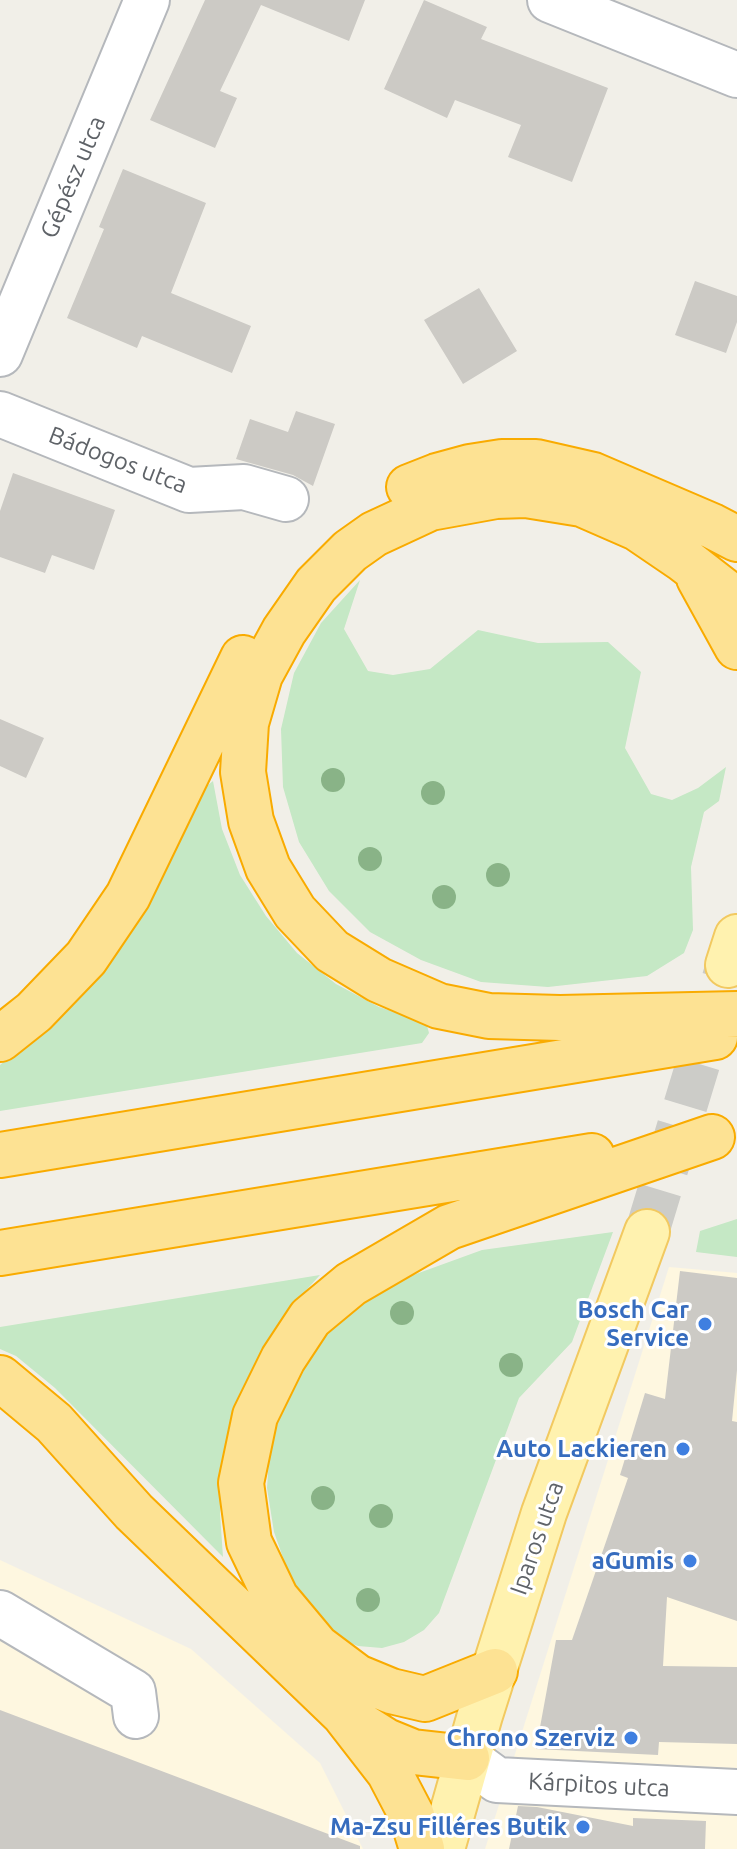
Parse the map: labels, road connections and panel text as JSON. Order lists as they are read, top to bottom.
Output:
{
  "streets": {
    "main road": ["Iparos utca"],
    "street": ["Gépész utca", "Bádogos utca", "Kárpitos utca"]
  },
  "crossings": [
    ["Iparos utca", "Kárpitos utca"]
  ],
  "places": [
    "Bosch Car Service",
    "Auto Lackieren",
    "aGumis",
    "Chrono Szerviz",
    "Ma-Zsu Filléres Butik"
  ]
}
